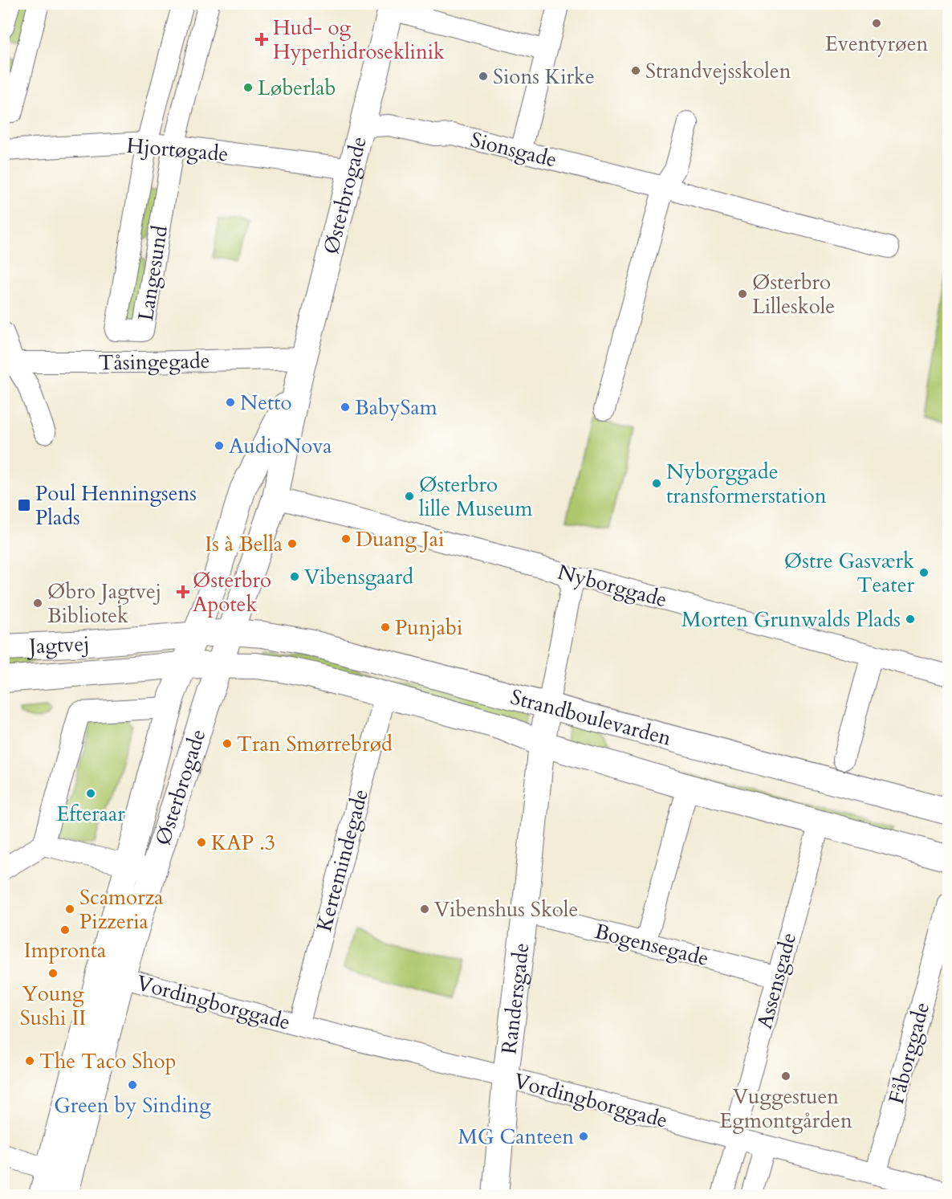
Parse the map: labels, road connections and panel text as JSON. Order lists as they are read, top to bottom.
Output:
{
  "streets": {
    "street": [
      "Hjortøgade",
      "Sionsgade",
      "Østerbrogade",
      "Langesund",
      "Tåsingegade",
      "Nyborggade",
      "Jagtvej",
      "Strandboulevarden",
      "Kertemindegade",
      "Bogensegade",
      "Assensgade",
      "Randersgade",
      "Vordingborggade",
      "Fåborggade"
    ]
  },
  "crossings": [
    ["Hjortøgade", "Østerbrogade"],
    ["Hjortøgade", "Langesund"],
    ["Sionsgade", "Østerbrogade"],
    ["Østerbrogade", "Tåsingegade"],
    ["Østerbrogade", "Nyborggade"],
    ["Østerbrogade", "Jagtvej"],
    ["Østerbrogade", "Strandboulevarden"],
    ["Østerbrogade", "Vordingborggade"],
    ["Jagtvej", "Strandboulevarden"],
    ["Strandboulevarden", "Kertemindegade"],
    ["Strandboulevarden", "Assensgade"],
    ["Strandboulevarden", "Randersgade"],
    ["Kertemindegade", "Vordingborggade"],
    ["Bogensegade", "Assensgade"],
    ["Bogensegade", "Randersgade"],
    ["Assensgade", "Vordingborggade"],
    ["Randersgade", "Vordingborggade"],
    ["Vordingborggade", "Fåborggade"]
  ],
  "places": {
    "other": [
      "Eventyrøen",
      "Strandvejsskolen",
      "Sions Kirke",
      "Løberlab",
      "Østerbro Lilleskole",
      "Netto",
      "BabySam",
      "AudioNova",
      "Nyborggade transformerstation",
      "Østerbro lille Museum",
      "Duang Jai",
      "Is à Bella",
      "Østre Gasværk Teater",
      "Vibensgaard",
      "Øbro Jagtvej Bibliotek",
      "Morten Grunwalds Plads",
      "Punjabi",
      "Tran Smørrebrød",
      "Efteraar",
      "KAP .3",
      "Scamorza Pizzeria",
      "Vibenshus Skole",
      "Impronta",
      "Young Sushi II",
      "The Taco Shop",
      "Vuggestuen Egmontgården",
      "Green by Sinding",
      "MG Canteen"
    ],
    "health": ["Hud- og Hyperhidroseklinik", "Østerbro Apotek"],
    "transit": ["Poul Henningsens Plads"]
  }
}
